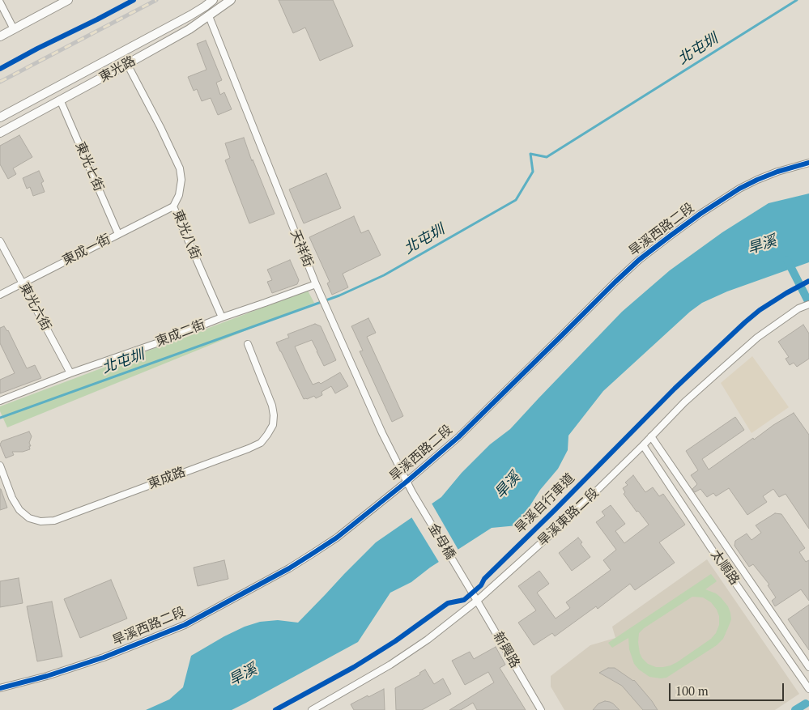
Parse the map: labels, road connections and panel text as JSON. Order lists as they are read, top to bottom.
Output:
{
  "streets": {
    "street": [
      "東光路",
      "東光七街",
      "旱溪西路二段",
      "東光八街",
      "天祥街",
      "東成一街",
      "東光六街",
      "東成二街",
      "東成路",
      "旱溪東路二段",
      "金母橋",
      "太順路",
      "新興路"
    ],
    "cycle path": ["旱溪自行車道"]
  },
  "crossings": [
    ["東光路", "東光七街"],
    ["東光路", "東光八街"],
    ["東光路", "天祥街"],
    ["東光七街", "東成一街"],
    ["旱溪西路二段", "天祥街"],
    ["東光八街", "東成一街"],
    ["東光八街", "東成二街"],
    ["天祥街", "東成二街"],
    ["天祥街", "金母橋"],
    ["東成一街", "東光六街"],
    ["東光六街", "東成二街"],
    ["旱溪東路二段", "太順路"],
    ["旱溪東路二段", "新興路"],
    ["金母橋", "新興路"]
  ],
  "water": ["北屯圳", "旱溪"],
  "scale_bar": "100 m"
}
